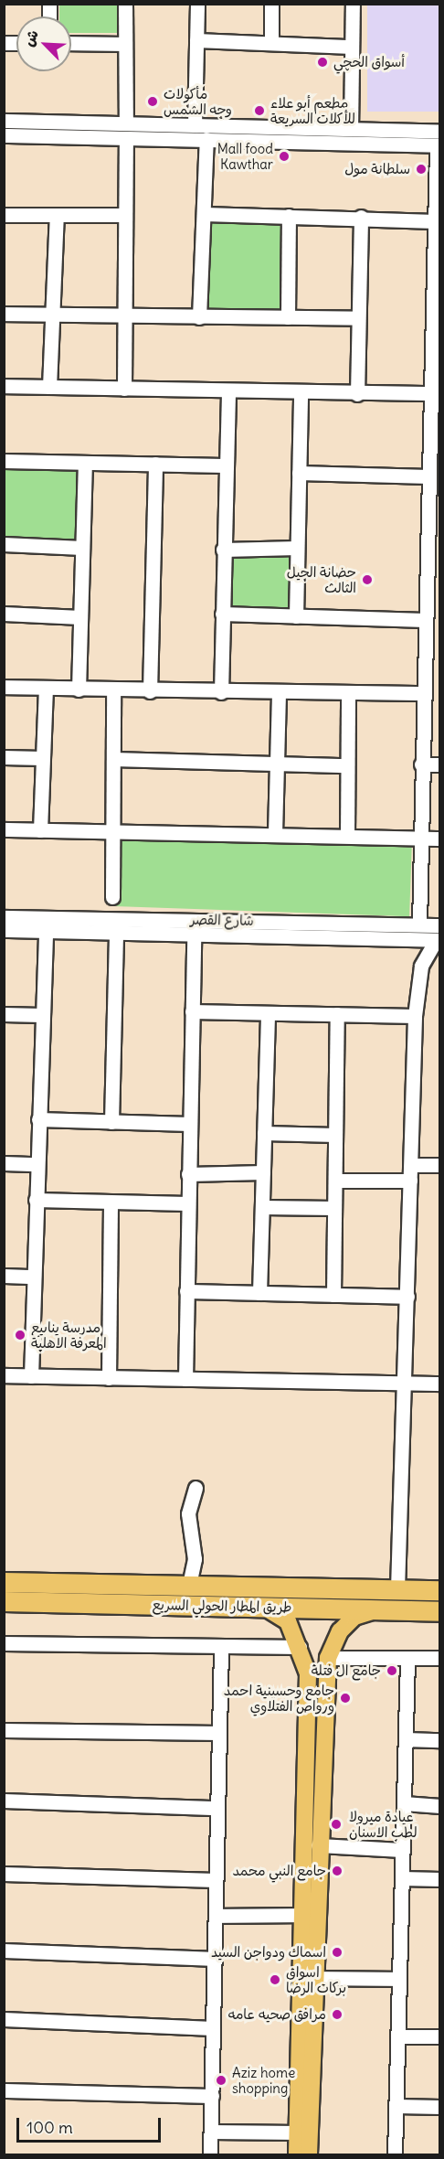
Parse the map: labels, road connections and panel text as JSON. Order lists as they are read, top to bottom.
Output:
{
  "streets": {
    "highway": ["طريق المطار الحولي السريع"],
    "street": ["شارع القصر"]
  },
  "places": [
    "أسواق الحچي",
    "مأكولات وجه الشمس",
    "مطعم أبو علاء للأكلات السريعة",
    "Mall food Kawthar",
    "سلطانة مول",
    "حضانة الجيل الثالث",
    "مدرسة ينابيع المعرفة الاهلية",
    "جامع ال فتلة",
    "جامع وحسينية احمد ورواص الفتلاوي",
    "عيادة ميرولا لطب الاسنان",
    "جامع النبي محمد",
    "اسماك ودواجن السيد",
    "اسواق بركات الرضا",
    "مرافق صحيه عامه",
    "Aziz home shopping"
  ],
  "scale_bar": "100 m",
  "north": "top left"
}
